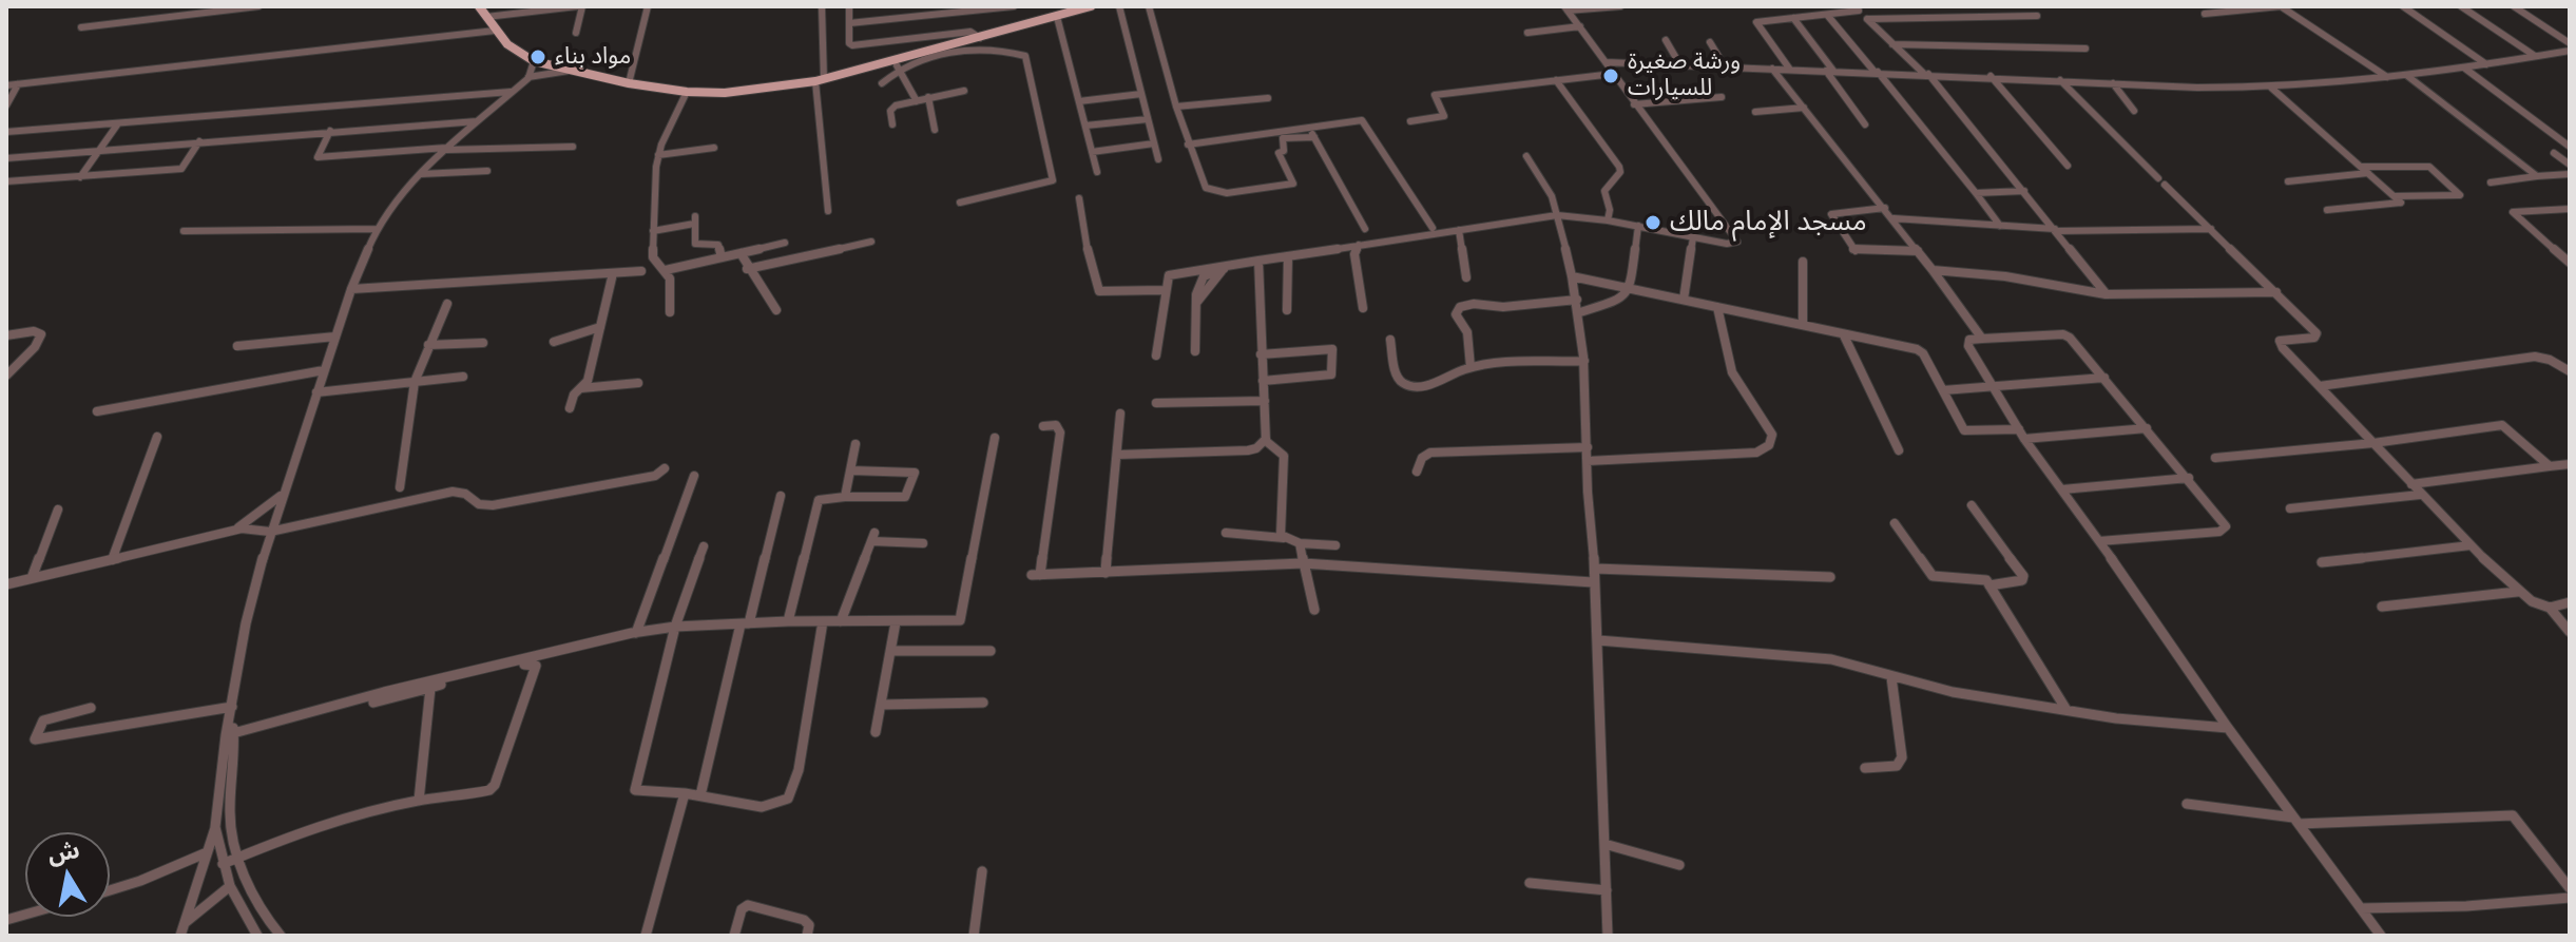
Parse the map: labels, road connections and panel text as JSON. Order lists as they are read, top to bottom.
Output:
{
  "places": ["مواد بناء", "ورشة صغيرة للسيارات", "مسجد الإمام مالك"],
  "north": "top"
}
